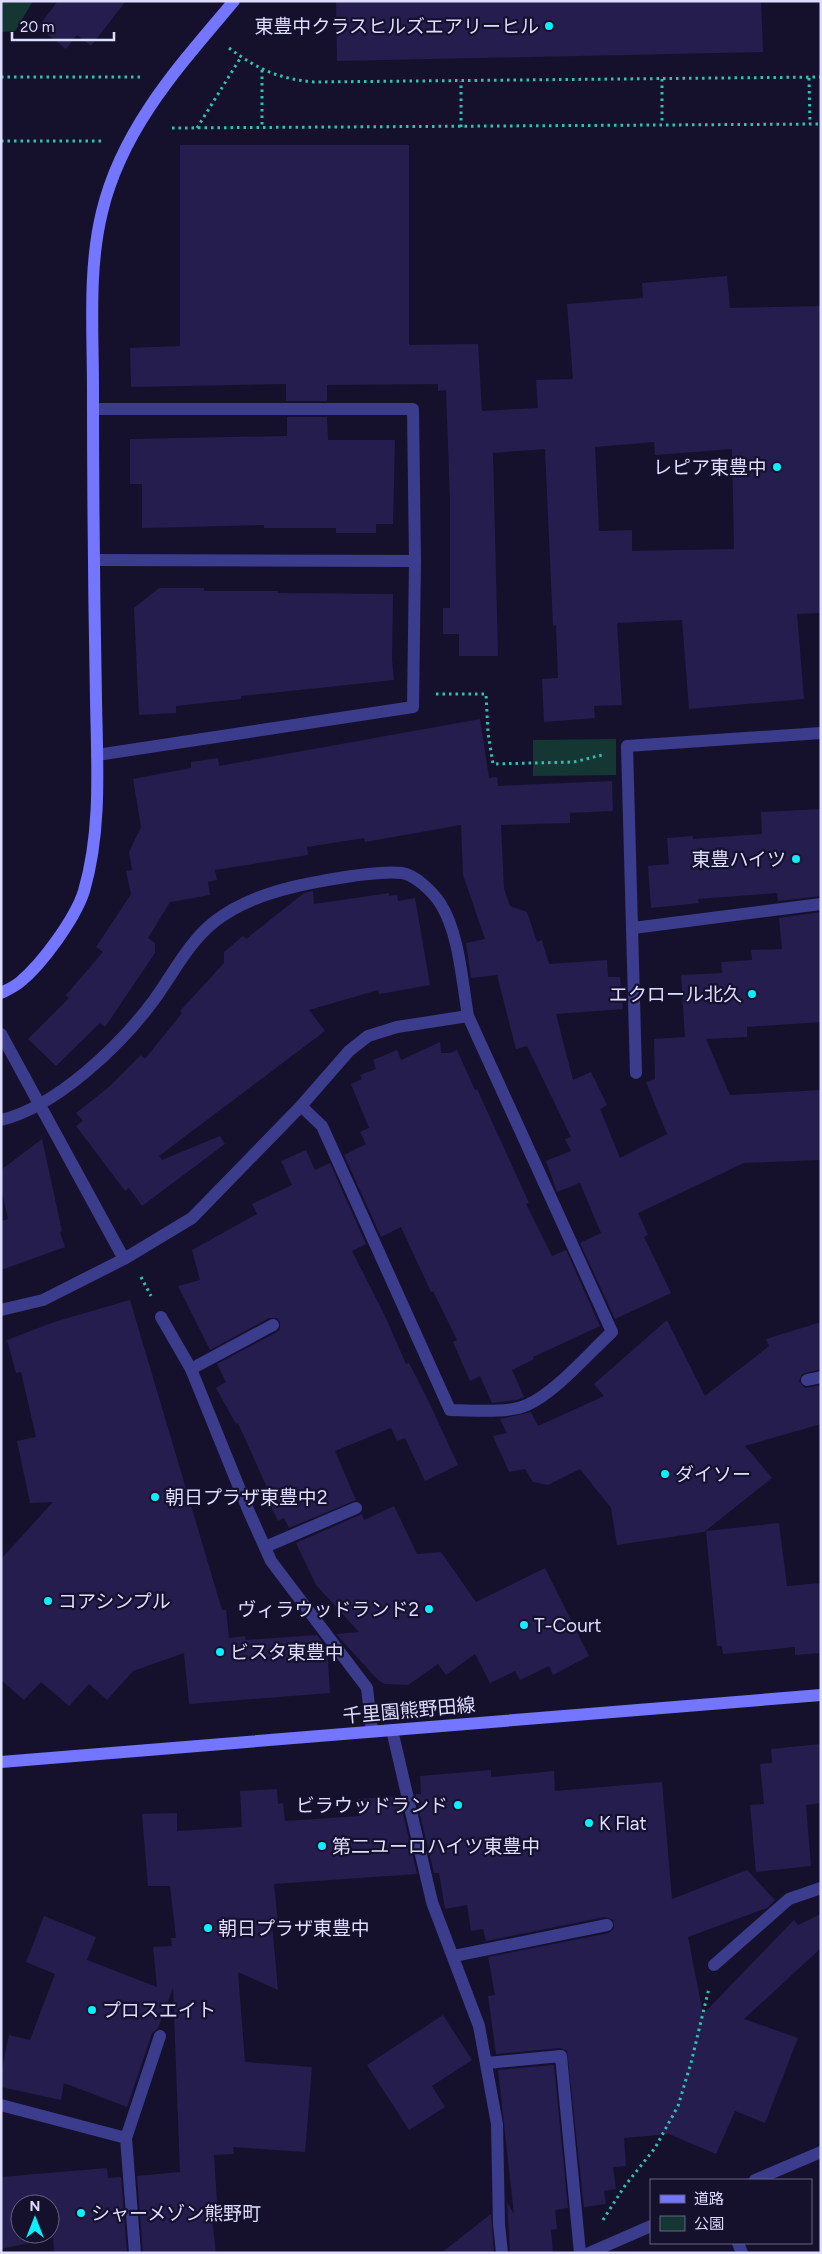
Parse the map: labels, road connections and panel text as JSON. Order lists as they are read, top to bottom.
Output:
{
  "streets": {
    "street": ["千里園熊野田線"]
  },
  "places": [
    "東豊中クラスヒルズエアリーヒル",
    "レピア東豊中",
    "東豊ハイツ",
    "エクロール北久",
    "ダイソー",
    "朝日プラザ東豊中2",
    "コアシンプル",
    "ヴィラウッドランド2",
    "T-Court",
    "ビスタ東豊中",
    "ビラウッドランド",
    "K Flat",
    "第二ユーロハイツ東豊中",
    "朝日プラザ東豊中",
    "プロスエイト",
    "シャーメゾン熊野町"
  ],
  "legend": ["道路", "公園"],
  "scale_bar": "20 m",
  "north": "top"
}
